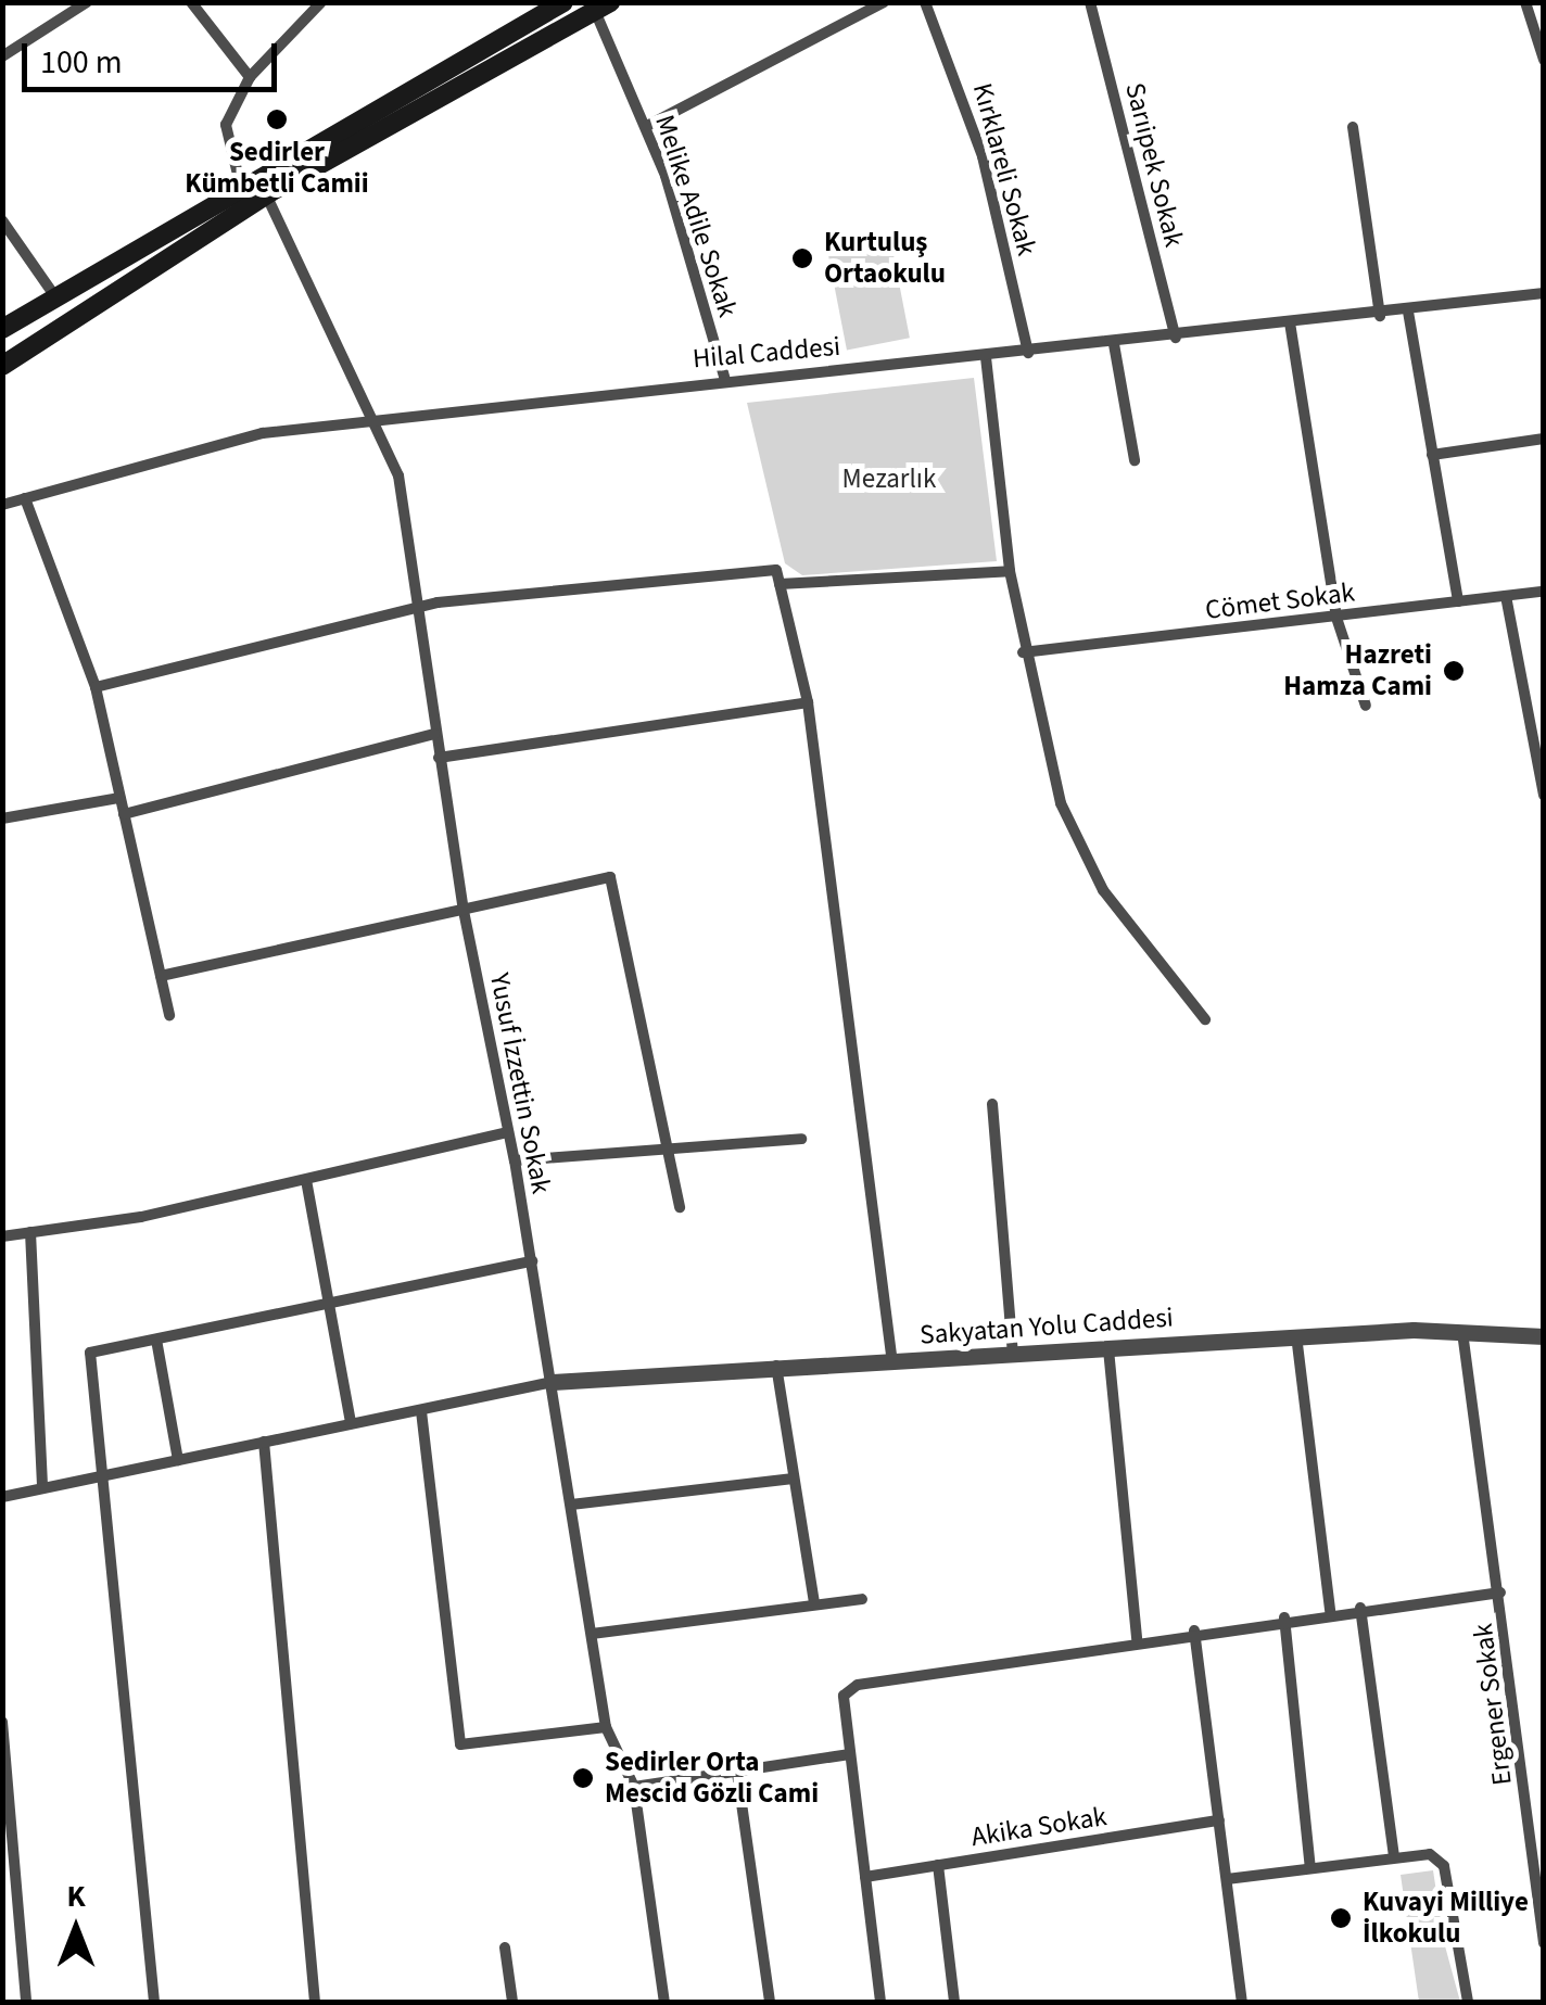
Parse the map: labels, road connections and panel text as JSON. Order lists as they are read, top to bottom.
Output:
{
  "streets": {
    "street": [
      "Sarıipek Sokak",
      "Kırklareli Sokak",
      "Melike Adile Sokak",
      "Hilal Caddesi",
      "Cömet Sokak",
      "Yusuf İzzettin Sokak",
      "Sakyatan Yolu Caddesi",
      "Ergener Sokak",
      "Akika Sokak"
    ]
  },
  "crossings": [
    ["Sarıipek Sokak", "Hilal Caddesi"],
    ["Kırklareli Sokak", "Hilal Caddesi"],
    ["Melike Adile Sokak", "Hilal Caddesi"],
    ["Hilal Caddesi", "Yusuf İzzettin Sokak"],
    ["Yusuf İzzettin Sokak", "Sakyatan Yolu Caddesi"],
    ["Sakyatan Yolu Caddesi", "Ergener Sokak"]
  ],
  "parks": ["Mezarlık"],
  "places": [
    "Sedirler Kümbetli Camii",
    "Kurtuluş Ortaokulu",
    "Hazreti Hamza Cami",
    "Sedirler Orta Mescid Gözli Cami",
    "Kuvayi Milliye İlkokulu"
  ],
  "scale_bar": "100 m",
  "north": "top"
}
